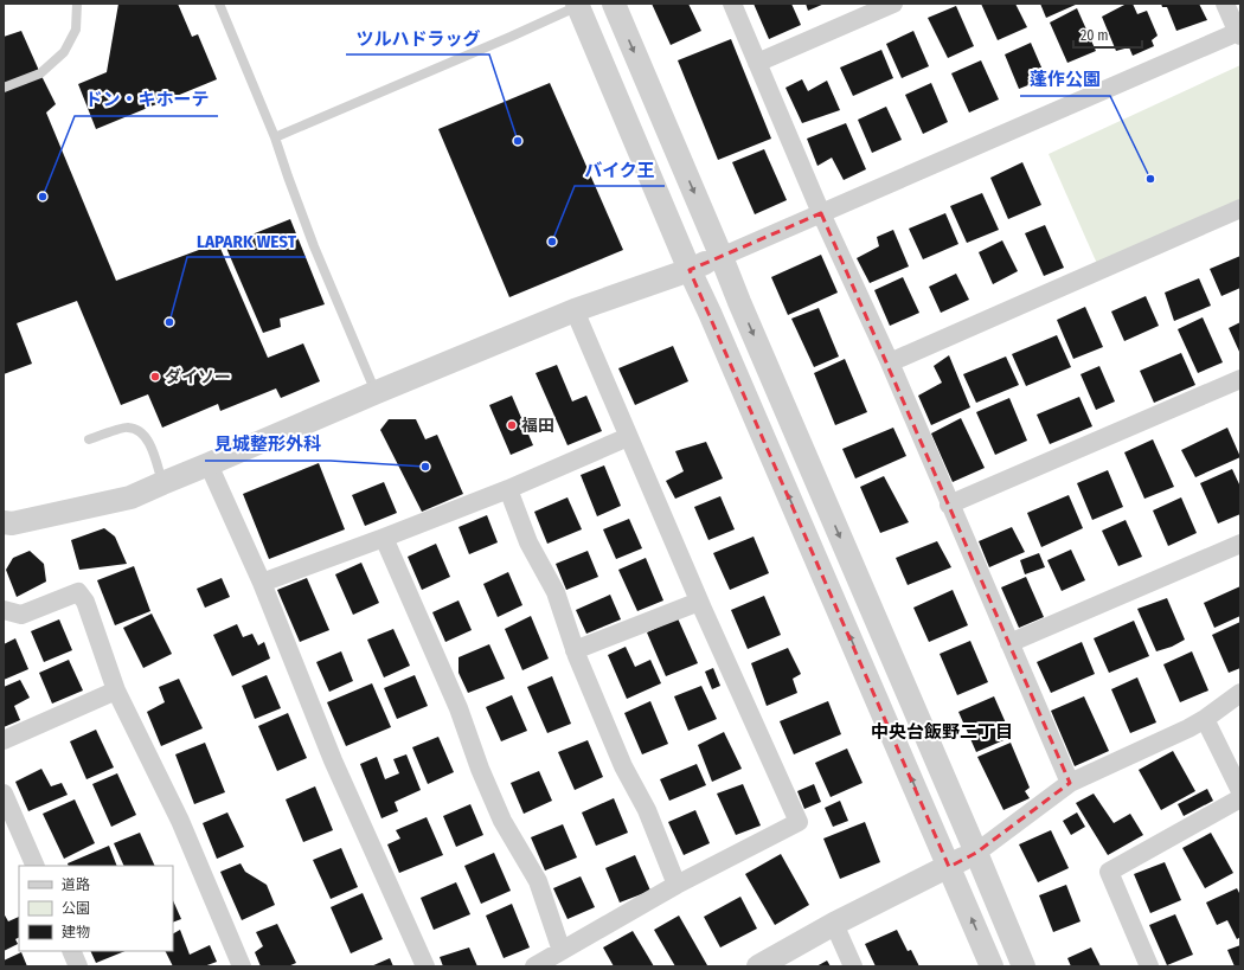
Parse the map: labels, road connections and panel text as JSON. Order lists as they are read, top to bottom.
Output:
{
  "districts": ["中央台飯野二丁目"],
  "places": [
    "ツルハドラッグ",
    "蓬作公園",
    "ドン・キホーテ",
    "バイク王",
    "LAPARK WEST",
    "ダイソー",
    "福田",
    "見城整形外科"
  ],
  "legend": ["道路", "公園", "建物"],
  "scale_bar": "20 m"
}
